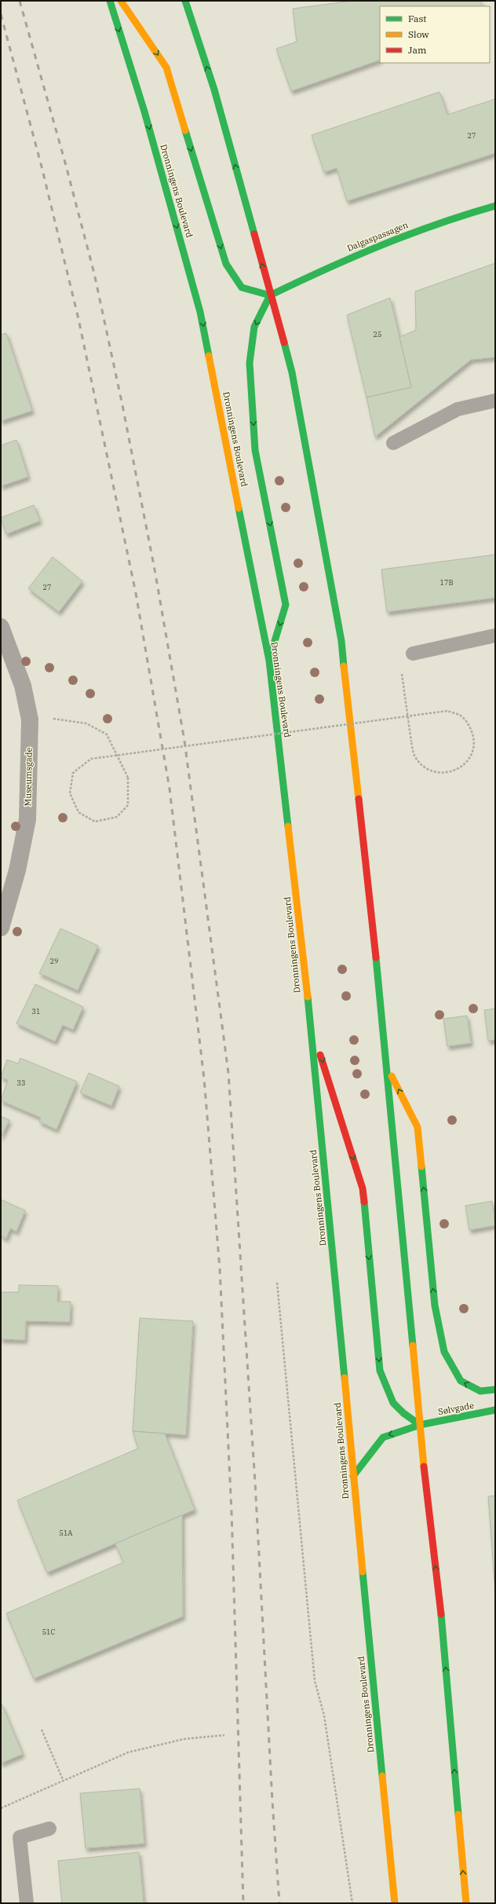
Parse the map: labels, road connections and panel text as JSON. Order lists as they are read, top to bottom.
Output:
{
  "streets": {
    "main road": ["Dronningens Boulevard", "Dalgaspassagen", "Sølvgade"],
    "street": ["Museumsgade"]
  },
  "crossings": [
    ["Dronningens Boulevard", "Sølvgade"]
  ],
  "one_way": ["Sølvgade"],
  "house_numbers": [
    "27",
    "25",
    "17B",
    "27",
    "29",
    "31",
    "33",
    "51A",
    "51C"
  ],
  "legend": ["Fast", "Slow", "Jam"]
}
